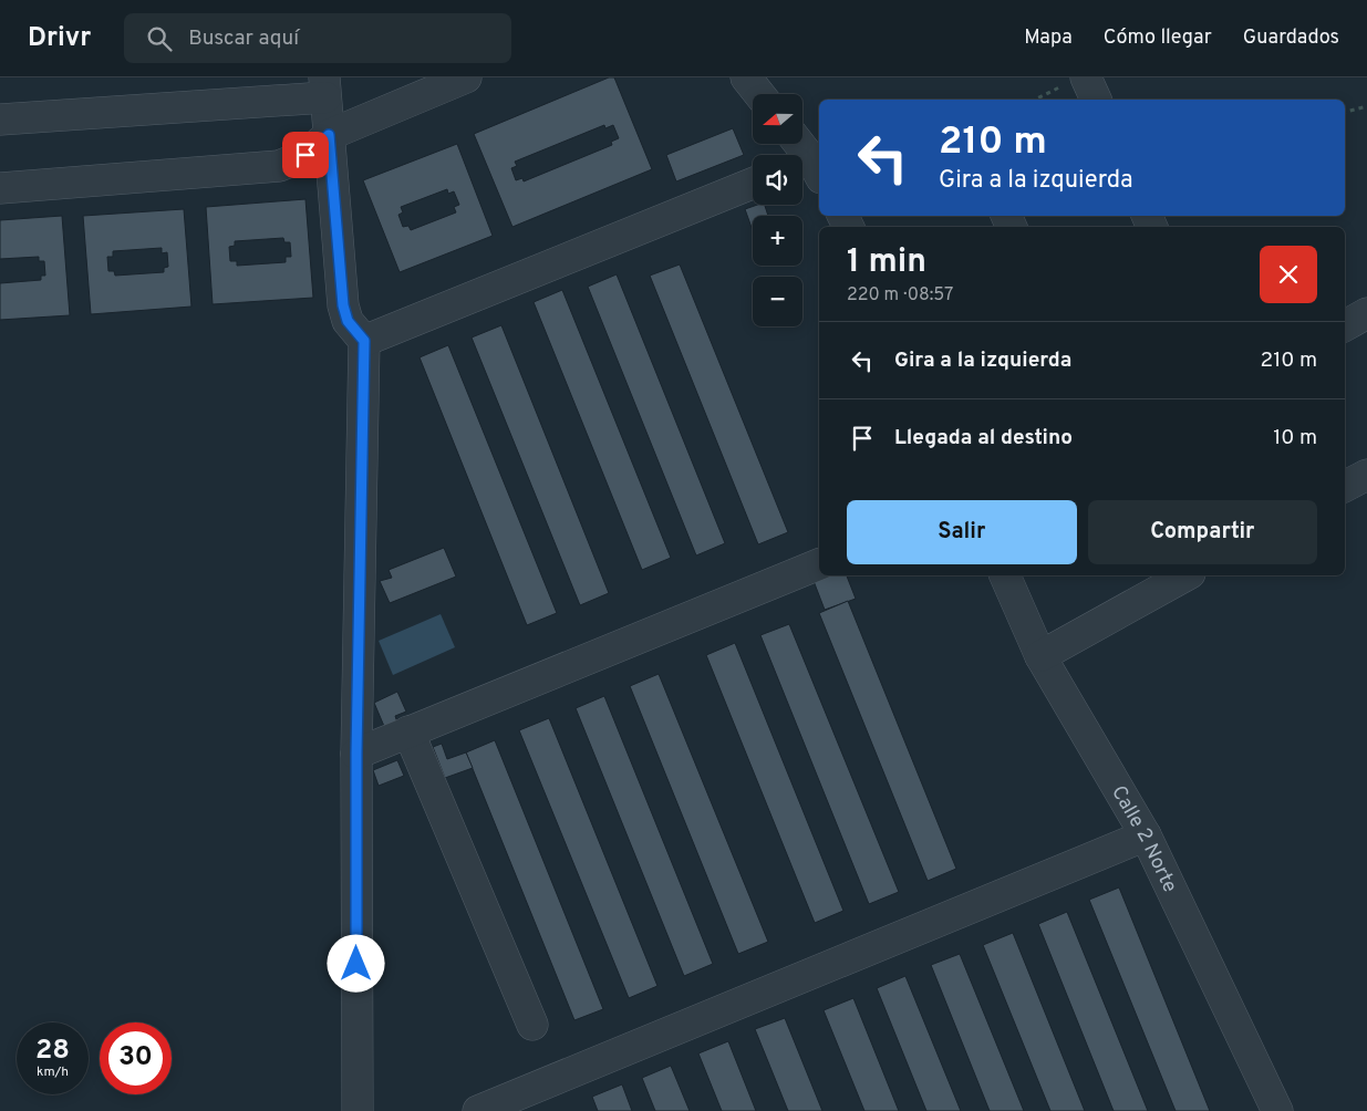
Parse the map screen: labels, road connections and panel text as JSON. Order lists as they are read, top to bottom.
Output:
{
  "streets": {
    "street": ["Calle 2 Norte"]
  },
  "north": "left",
  "page": {
    "header": "Drivr",
    "search": "Buscar aquí",
    "nav": ["Mapa", "Cómo llegar", "Guardados"],
    "map_buttons": ["+", "−"],
    "turn": ["210 m", "Gira a la izquierda"],
    "heading": ["1 min", "220 m · 08:57"],
    "list": [
      {
        "name": "Gira a la izquierda",
        "value": "210 m"
      },
      {
        "name": "Llegada al destino",
        "value": "10 m"
      }
    ],
    "buttons": ["Salir", "Compartir"],
    "speed": "28 km/h",
    "limit": "30"
  }
}
